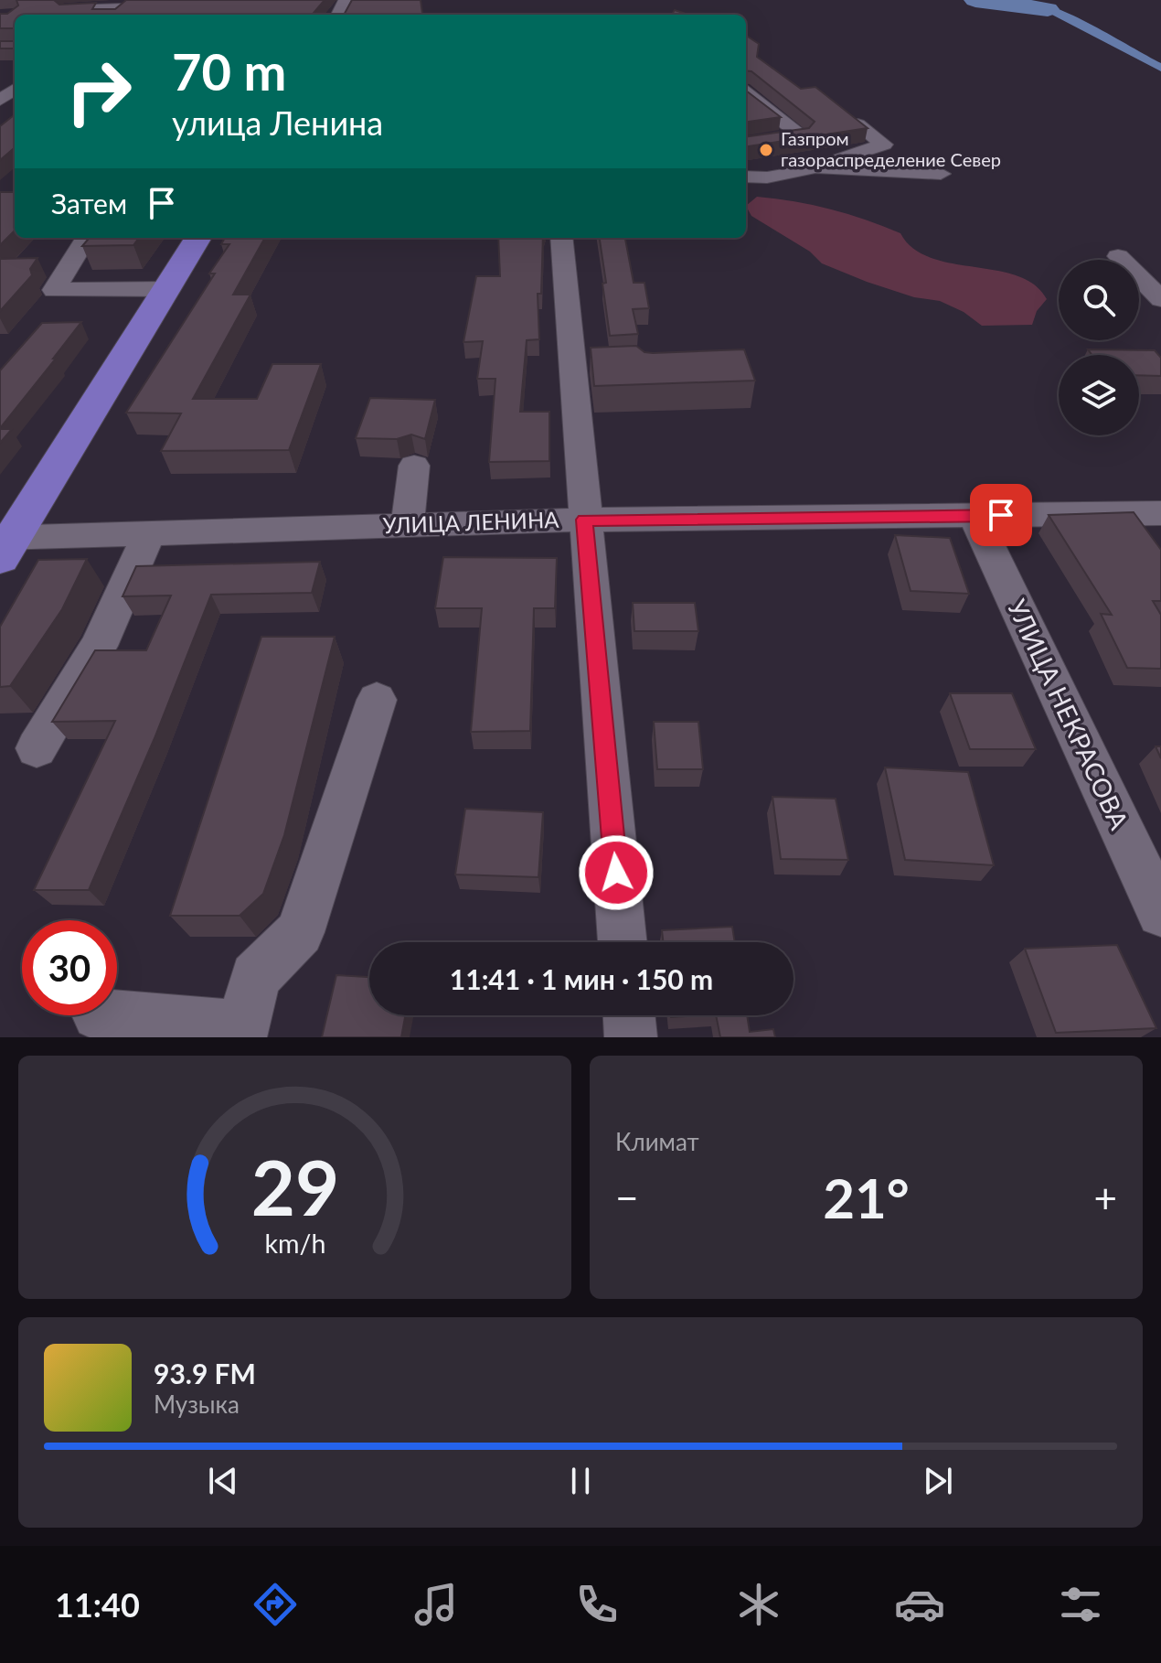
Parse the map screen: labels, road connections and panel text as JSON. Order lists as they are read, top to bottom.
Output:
{
  "streets": {
    "street": ["УЛИЦА ЛЕНИНА", "УЛИЦА НЕКРАСОВА"]
  },
  "crossings": [
    ["УЛИЦА ЛЕНИНА", "УЛИЦА НЕКРАСОВА"]
  ],
  "places": ["Газпром газораспределение Север"],
  "page": {
    "turn": ["70 m", "улица Ленина"],
    "then": "Затем",
    "limit": "30",
    "trip": "11:41 · 1 мин · 150 m",
    "tile": "Климат",
    "heat": ["−", "21°", "+"],
    "song": ["93.9 FM", "Музыка"],
    "tabs": "11:40",
    "gauge": ["29", "km/h"]
  }
}
